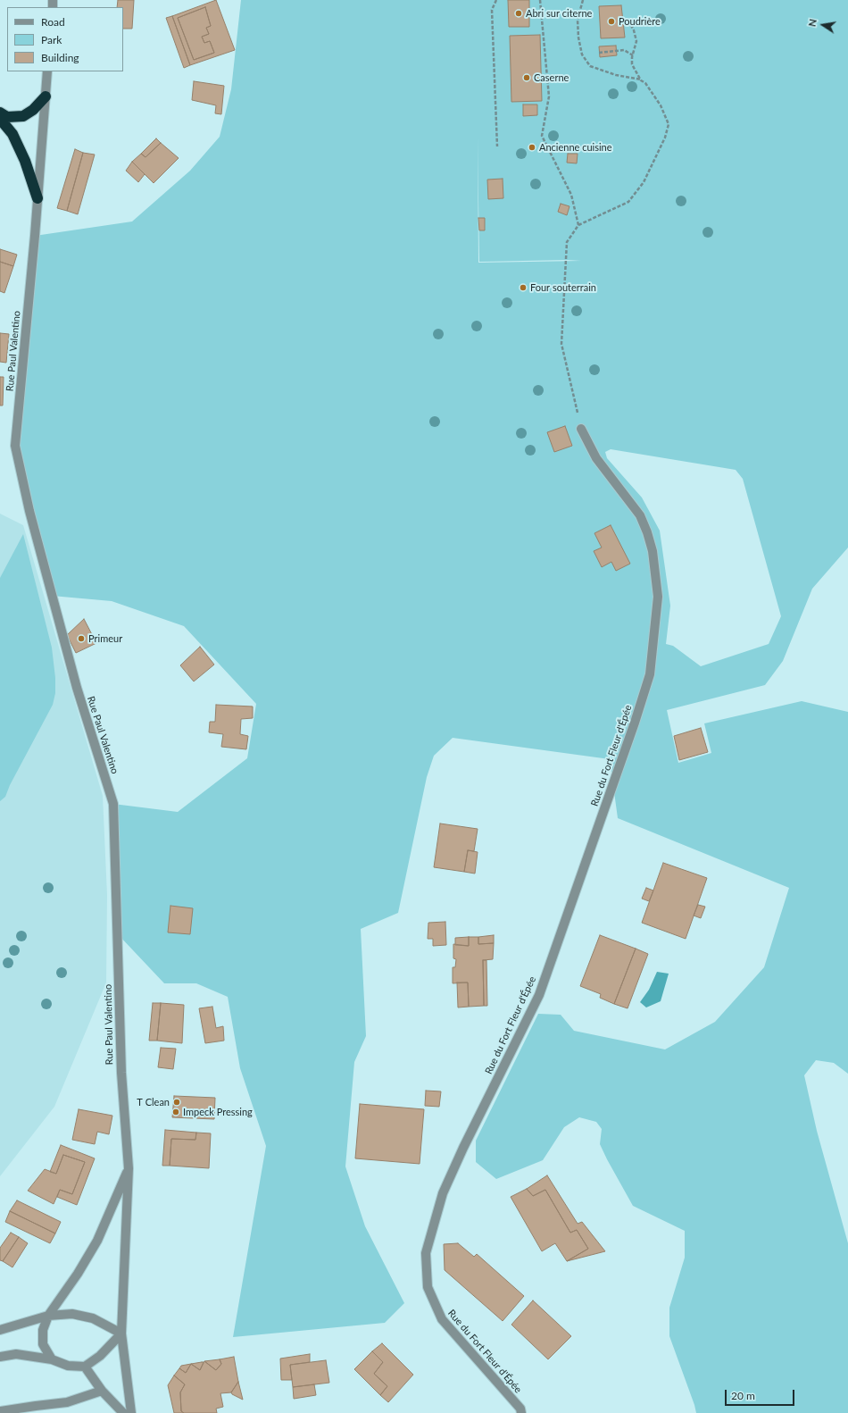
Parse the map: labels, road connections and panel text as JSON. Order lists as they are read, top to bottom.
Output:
{
  "streets": {
    "street": ["Rue Paul Valentino", "Rue du Fort Fleur d'Épée"]
  },
  "places": [
    "Abri sur citerne",
    "Poudrière",
    "Caserne",
    "Ancienne cuisine",
    "Four souterrain",
    "Primeur",
    "T Clean",
    "Impeck Pressing"
  ],
  "legend": ["Road", "Park", "Building"],
  "scale_bar": "20 m",
  "north": "left"
}
